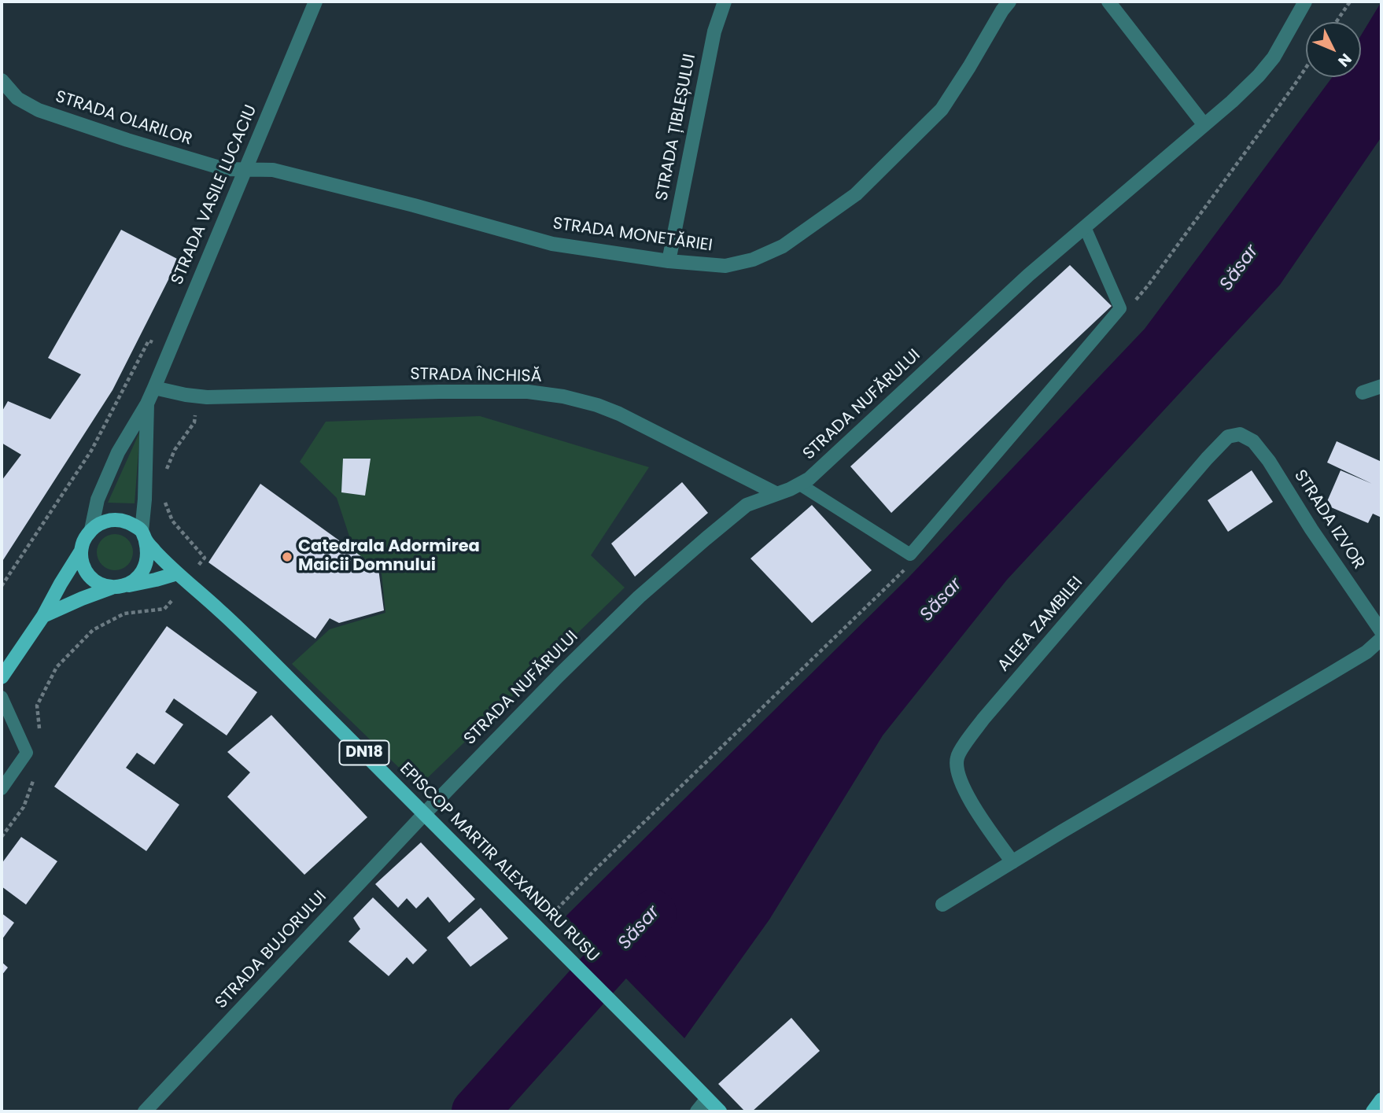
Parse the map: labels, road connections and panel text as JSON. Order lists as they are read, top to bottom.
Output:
{
  "streets": {
    "main road": ["DN18", "EPISCOP MARTIR ALEXANDRU RUSU"],
    "street": [
      "STRADA OLARILOR",
      "STRADA ȚIBLEȘULUI",
      "STRADA VASILE LUCACIU",
      "STRADA MONETĂRIEI",
      "STRADA ÎNCHISĂ",
      "STRADA NUFĂRULUI",
      "STRADA IZVOR",
      "ALEEA ZAMBILEI",
      "STRADA BUJORULUI"
    ]
  },
  "crossings": [
    ["STRADA OLARILOR", "STRADA VASILE LUCACIU"],
    ["STRADA OLARILOR", "STRADA MONETĂRIEI"],
    ["STRADA ȚIBLEȘULUI", "STRADA MONETĂRIEI"],
    ["STRADA VASILE LUCACIU", "STRADA MONETĂRIEI"],
    ["STRADA VASILE LUCACIU", "STRADA ÎNCHISĂ"],
    ["STRADA VASILE LUCACIU", "DN18"],
    ["STRADA ÎNCHISĂ", "STRADA NUFĂRULUI"],
    ["STRADA NUFĂRULUI", "EPISCOP MARTIR ALEXANDRU RUSU"],
    ["STRADA NUFĂRULUI", "STRADA BUJORULUI"],
    ["STRADA IZVOR", "ALEEA ZAMBILEI"],
    ["DN18", "EPISCOP MARTIR ALEXANDRU RUSU"],
    ["EPISCOP MARTIR ALEXANDRU RUSU", "STRADA BUJORULUI"]
  ],
  "water": ["Săsar"],
  "places": ["Catedrala Adormirea Maicii Domnului"],
  "north": "bottom right"
}
